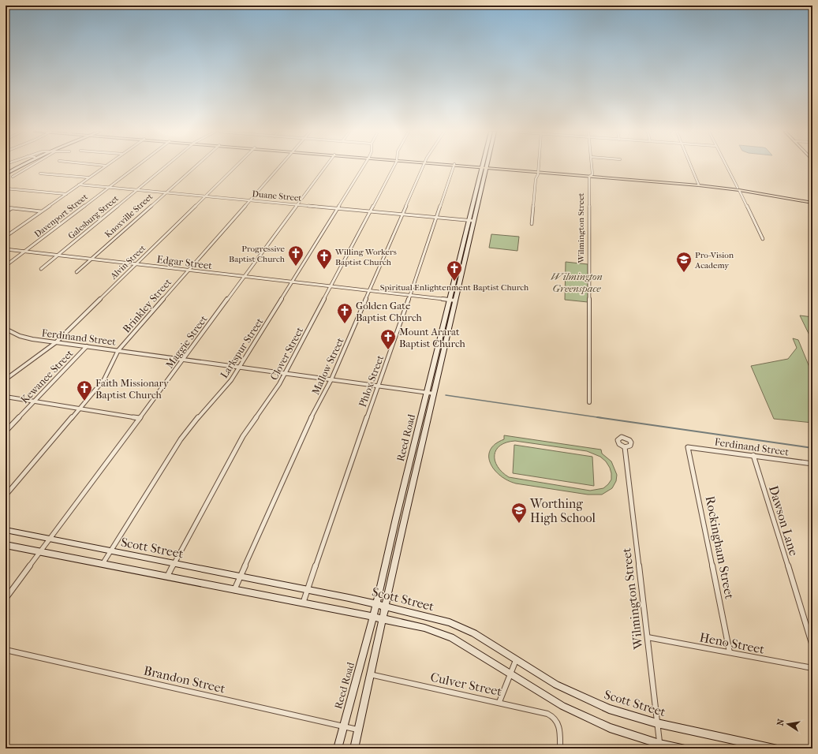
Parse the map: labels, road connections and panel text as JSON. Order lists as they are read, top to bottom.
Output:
{
  "streets": {
    "street": [
      "Duane Street",
      "Davenport Street",
      "Knoxville Street",
      "Galesburg Street",
      "Wilmington Street",
      "Alvin Street",
      "Edgar Street",
      "Brinkley Street",
      "Ferdinand Street",
      "Maggie Street",
      "Larkspur Street",
      "Clover Street",
      "Mallow Street",
      "Kewanee Street",
      "Phlox Street",
      "Reed Road",
      "Dawson Lane",
      "Scott Street",
      "Rockingham Street",
      "Heno Street",
      "Brandon Street",
      "Culver Street"
    ]
  },
  "crossings": [
    ["Duane Street", "Davenport Street"],
    ["Duane Street", "Knoxville Street"],
    ["Duane Street", "Galesburg Street"],
    ["Duane Street", "Alvin Street"],
    ["Duane Street", "Brinkley Street"],
    ["Duane Street", "Maggie Street"],
    ["Duane Street", "Larkspur Street"],
    ["Duane Street", "Clover Street"],
    ["Duane Street", "Mallow Street"],
    ["Duane Street", "Phlox Street"],
    ["Duane Street", "Reed Road"],
    ["Davenport Street", "Edgar Street"],
    ["Knoxville Street", "Edgar Street"],
    ["Galesburg Street", "Edgar Street"],
    ["Wilmington Street", "Scott Street"],
    ["Wilmington Street", "Heno Street"],
    ["Alvin Street", "Edgar Street"],
    ["Alvin Street", "Ferdinand Street"],
    ["Edgar Street", "Brinkley Street"],
    ["Edgar Street", "Maggie Street"],
    ["Edgar Street", "Larkspur Street"],
    ["Edgar Street", "Clover Street"],
    ["Edgar Street", "Mallow Street"],
    ["Edgar Street", "Phlox Street"],
    ["Edgar Street", "Reed Road"],
    ["Brinkley Street", "Ferdinand Street"],
    ["Ferdinand Street", "Maggie Street"],
    ["Ferdinand Street", "Larkspur Street"],
    ["Ferdinand Street", "Clover Street"],
    ["Ferdinand Street", "Mallow Street"],
    ["Ferdinand Street", "Kewanee Street"],
    ["Ferdinand Street", "Phlox Street"],
    ["Ferdinand Street", "Reed Road"],
    ["Ferdinand Street", "Dawson Lane"],
    ["Ferdinand Street", "Rockingham Street"],
    ["Maggie Street", "Scott Street"],
    ["Larkspur Street", "Scott Street"],
    ["Clover Street", "Scott Street"],
    ["Mallow Street", "Scott Street"],
    ["Phlox Street", "Scott Street"],
    ["Reed Road", "Scott Street"],
    ["Reed Road", "Brandon Street"],
    ["Reed Road", "Culver Street"],
    ["Rockingham Street", "Heno Street"]
  ],
  "parks": ["Wilmington Greenspace"],
  "places": {
    "church": [
      "Progressive Baptist Church",
      "Willing Workers Baptist Church",
      "Spiritual Enlightenment Baptist Church",
      "Golden Gate Baptist Church",
      "Mount Ararat Baptist Church",
      "Faith Missionary Baptist Church"
    ],
    "school or university": ["Pro-Vision Academy", "Worthing High School"]
  },
  "north": "left"
}
